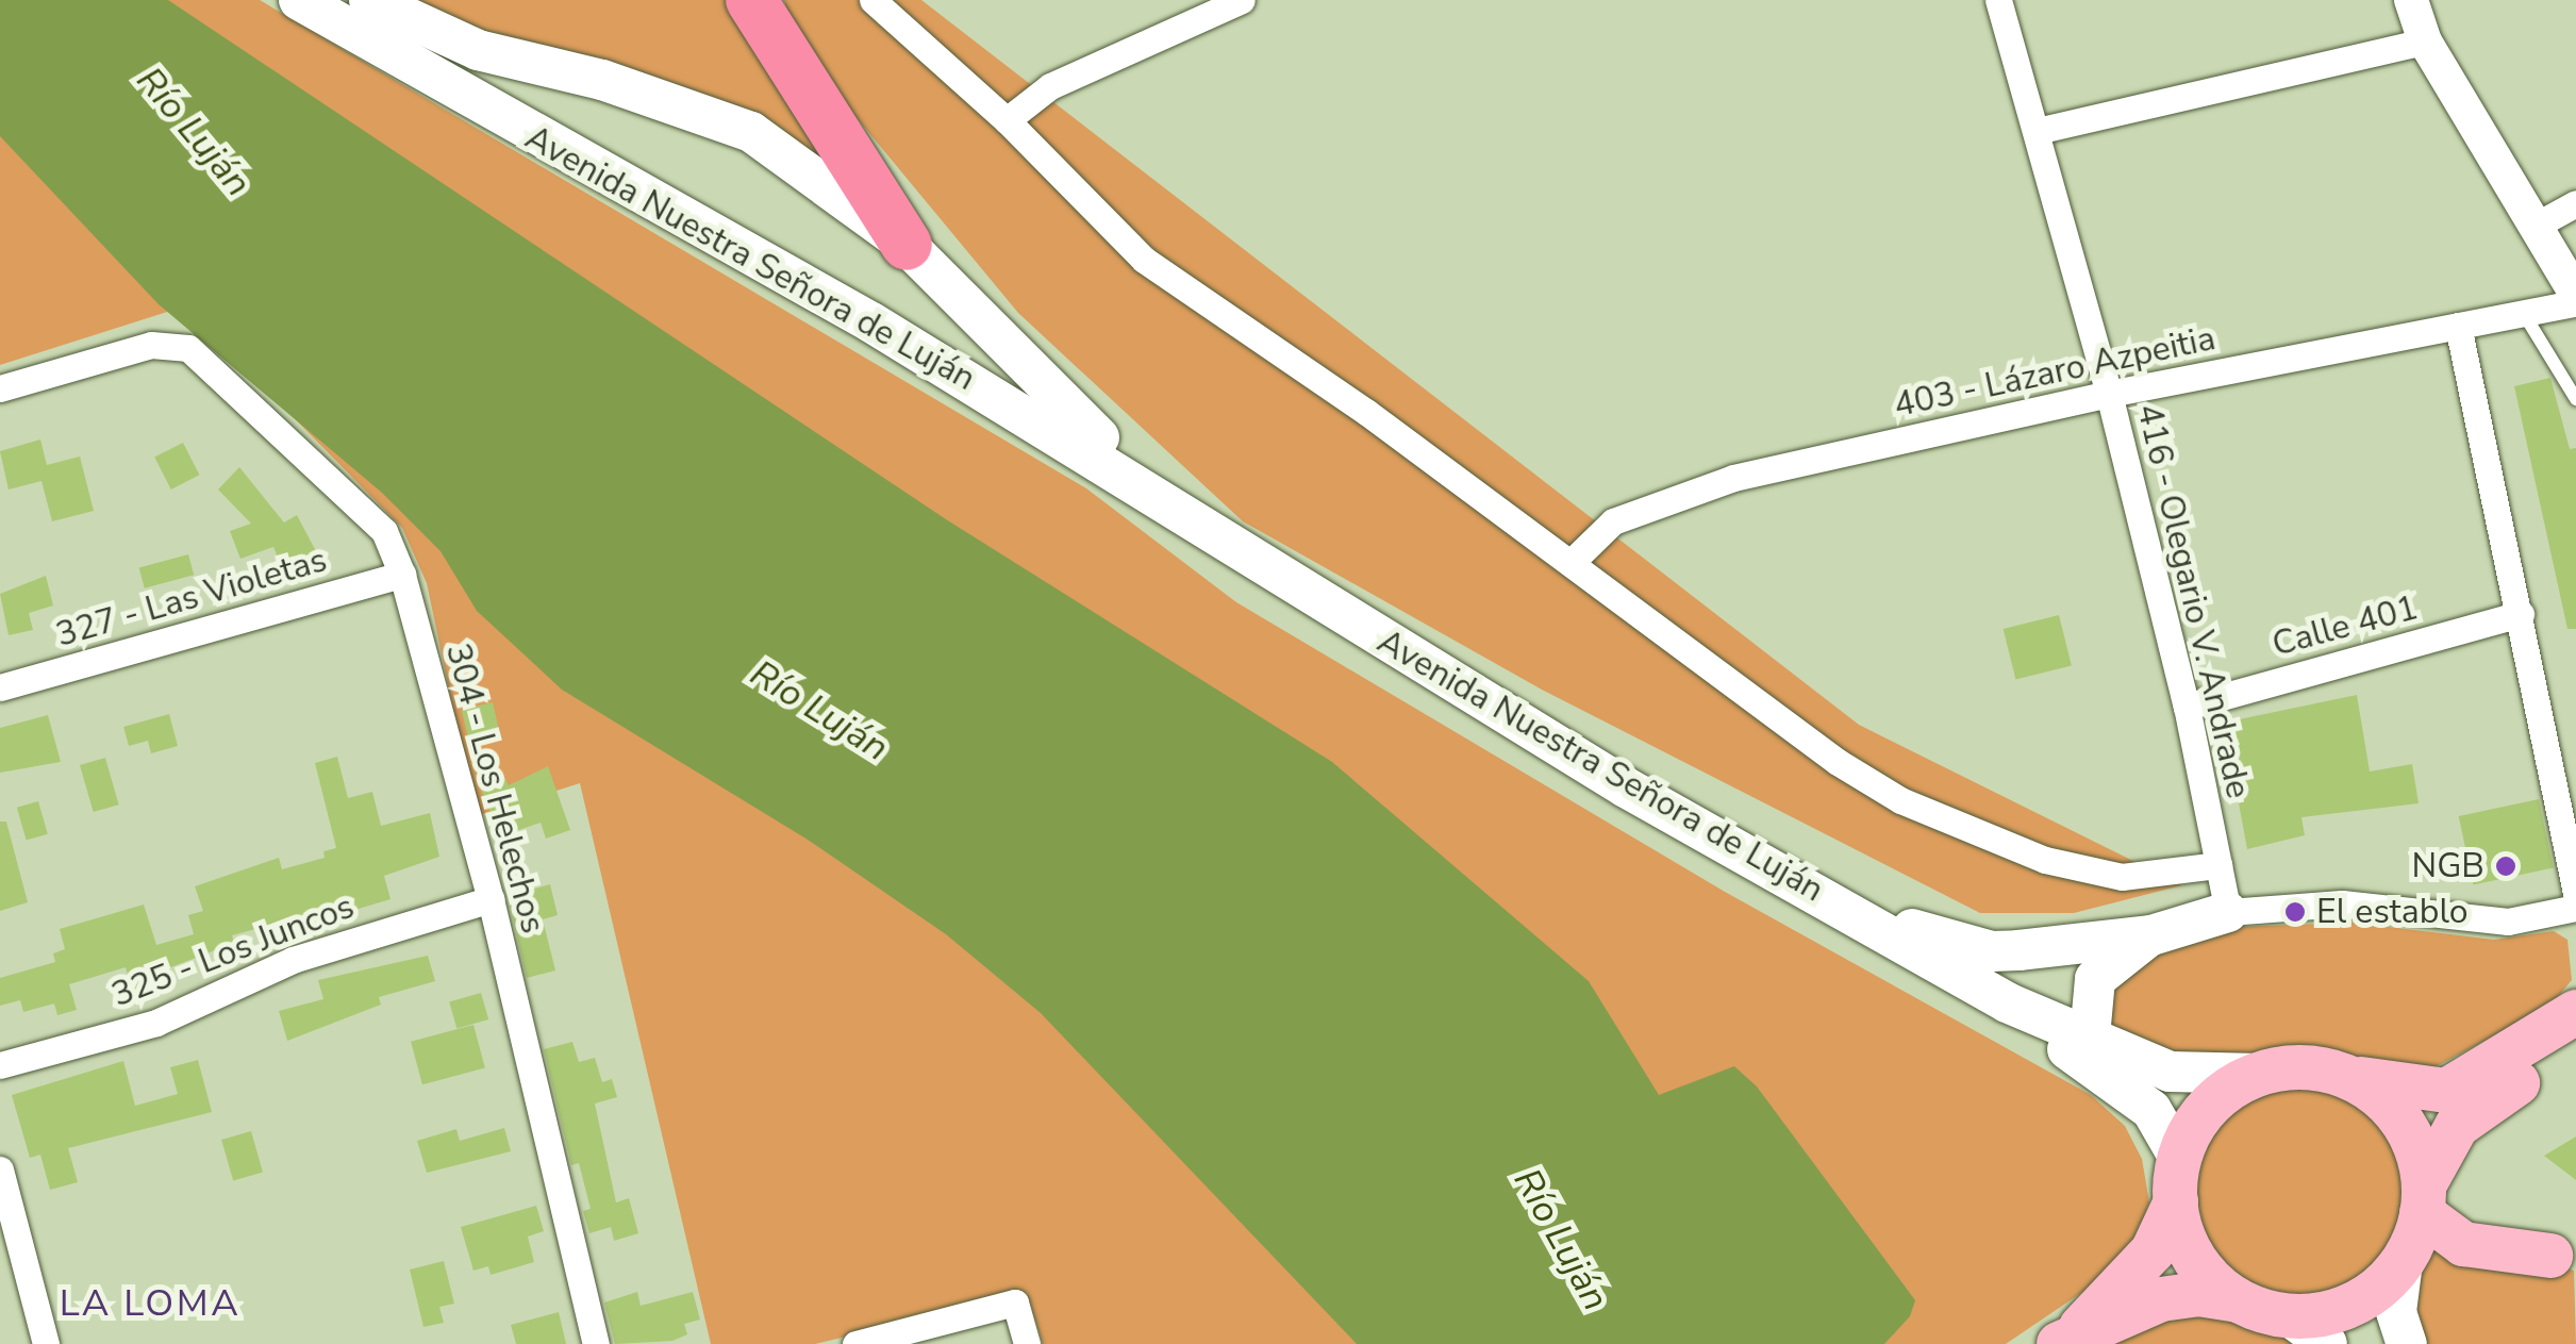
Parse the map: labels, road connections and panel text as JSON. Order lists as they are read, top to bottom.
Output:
{
  "streets": {
    "main road": ["Avenida Nuestra Señora de Luján"],
    "street": [
      "403 - Lázaro Azpeitia",
      "327 - Las Violetas",
      "416 - Olegario V. Andrade",
      "Calle 401",
      "304 - Los Helechos",
      "325 - Los Juncos"
    ]
  },
  "crossings": [
    ["403 - Lázaro Azpeitia", "416 - Olegario V. Andrade"],
    ["327 - Las Violetas", "304 - Los Helechos"],
    ["416 - Olegario V. Andrade", "Calle 401"],
    ["304 - Los Helechos", "325 - Los Juncos"]
  ],
  "districts": ["LA LOMA"],
  "water": ["Río Luján"],
  "places": ["NGB", "El establo"]
}
